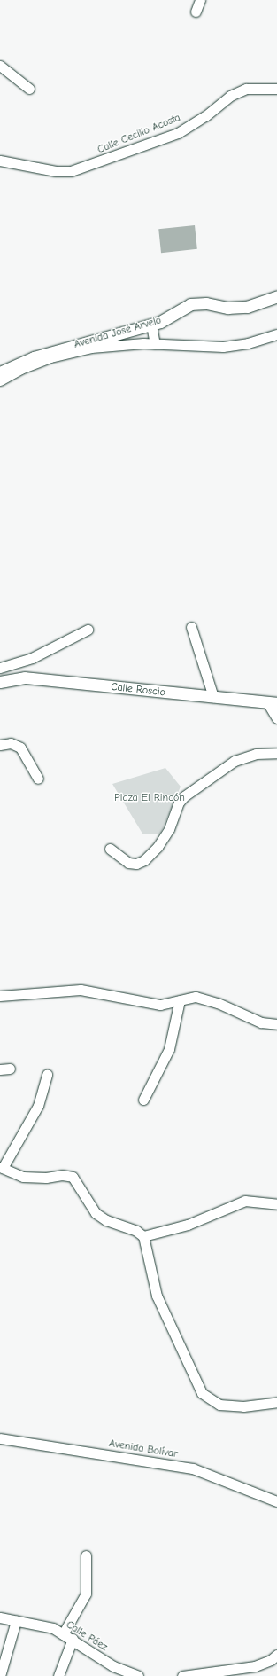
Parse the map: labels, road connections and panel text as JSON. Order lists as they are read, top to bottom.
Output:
{
  "streets": {
    "street": [
      "Calle Cecilio Acosta",
      "Avenida José Arvelo",
      "Calle Roscio",
      "Avenida Bolívar",
      "Calle Páez"
    ]
  },
  "parks": ["Plaza El Rincón"]
}
